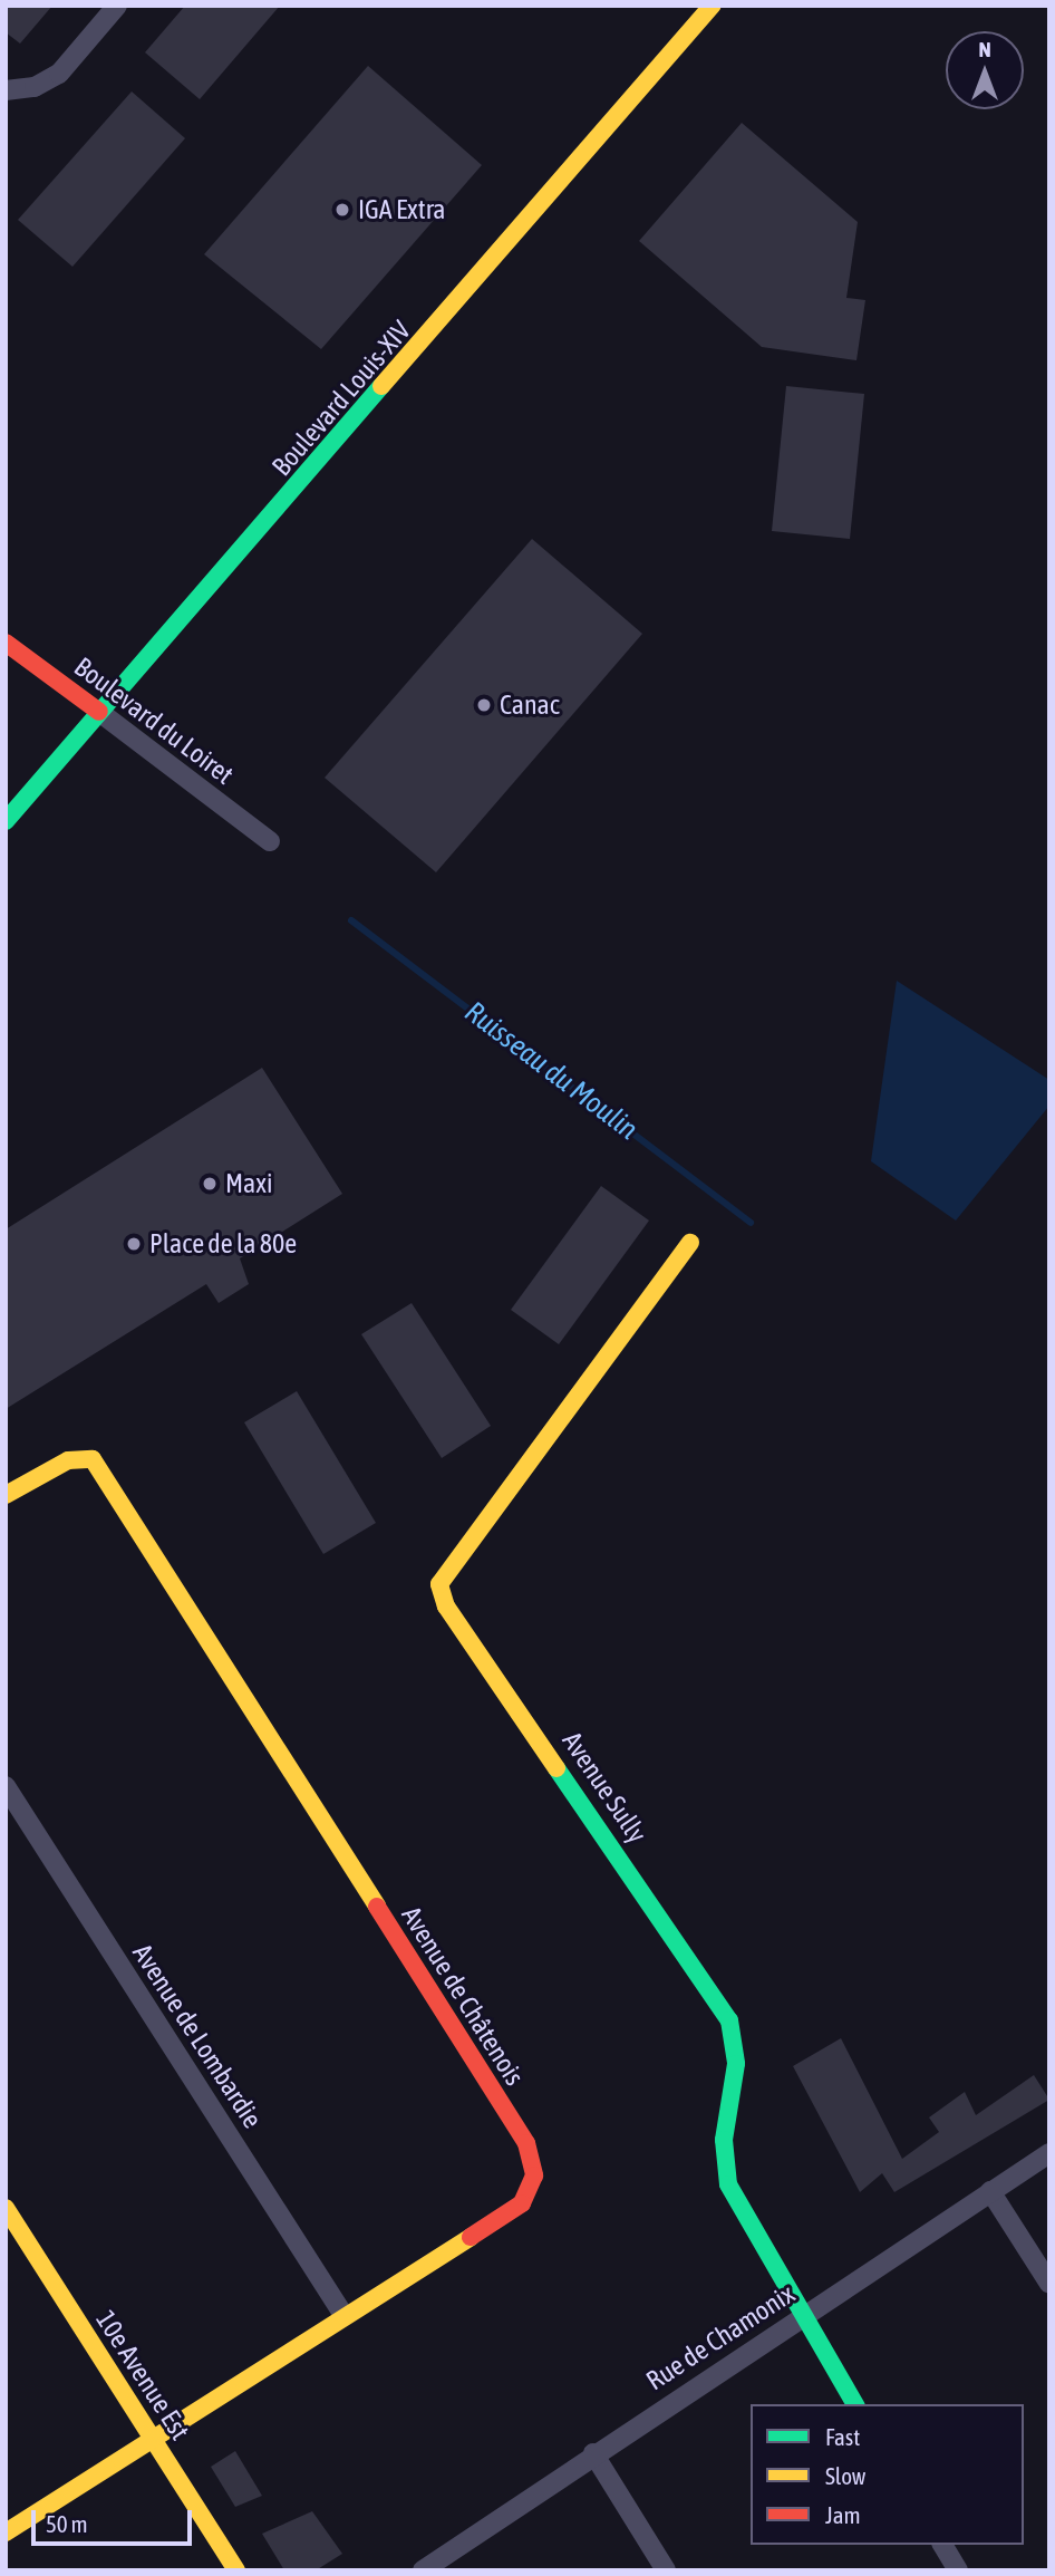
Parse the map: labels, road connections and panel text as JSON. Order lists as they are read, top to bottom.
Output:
{
  "streets": {
    "street": [
      "Boulevard Louis-XIV",
      "Boulevard du Loiret",
      "Avenue Sully",
      "Avenue de Châtenois",
      "Avenue de Lombardie",
      "Rue de Chamonix",
      "10e Avenue Est"
    ]
  },
  "crossings": [
    ["Boulevard Louis-XIV", "Boulevard du Loiret"],
    ["Avenue Sully", "Rue de Chamonix"],
    ["Avenue de Châtenois", "Avenue de Lombardie"],
    ["Avenue de Châtenois", "10e Avenue Est"]
  ],
  "water": ["Ruisseau du Moulin"],
  "places": [
    "IGA Extra",
    "Canac",
    "Maxi",
    "Place de la 80e"
  ],
  "legend": ["Fast", "Slow", "Jam"],
  "scale_bar": "50 m",
  "north": "top"
}
